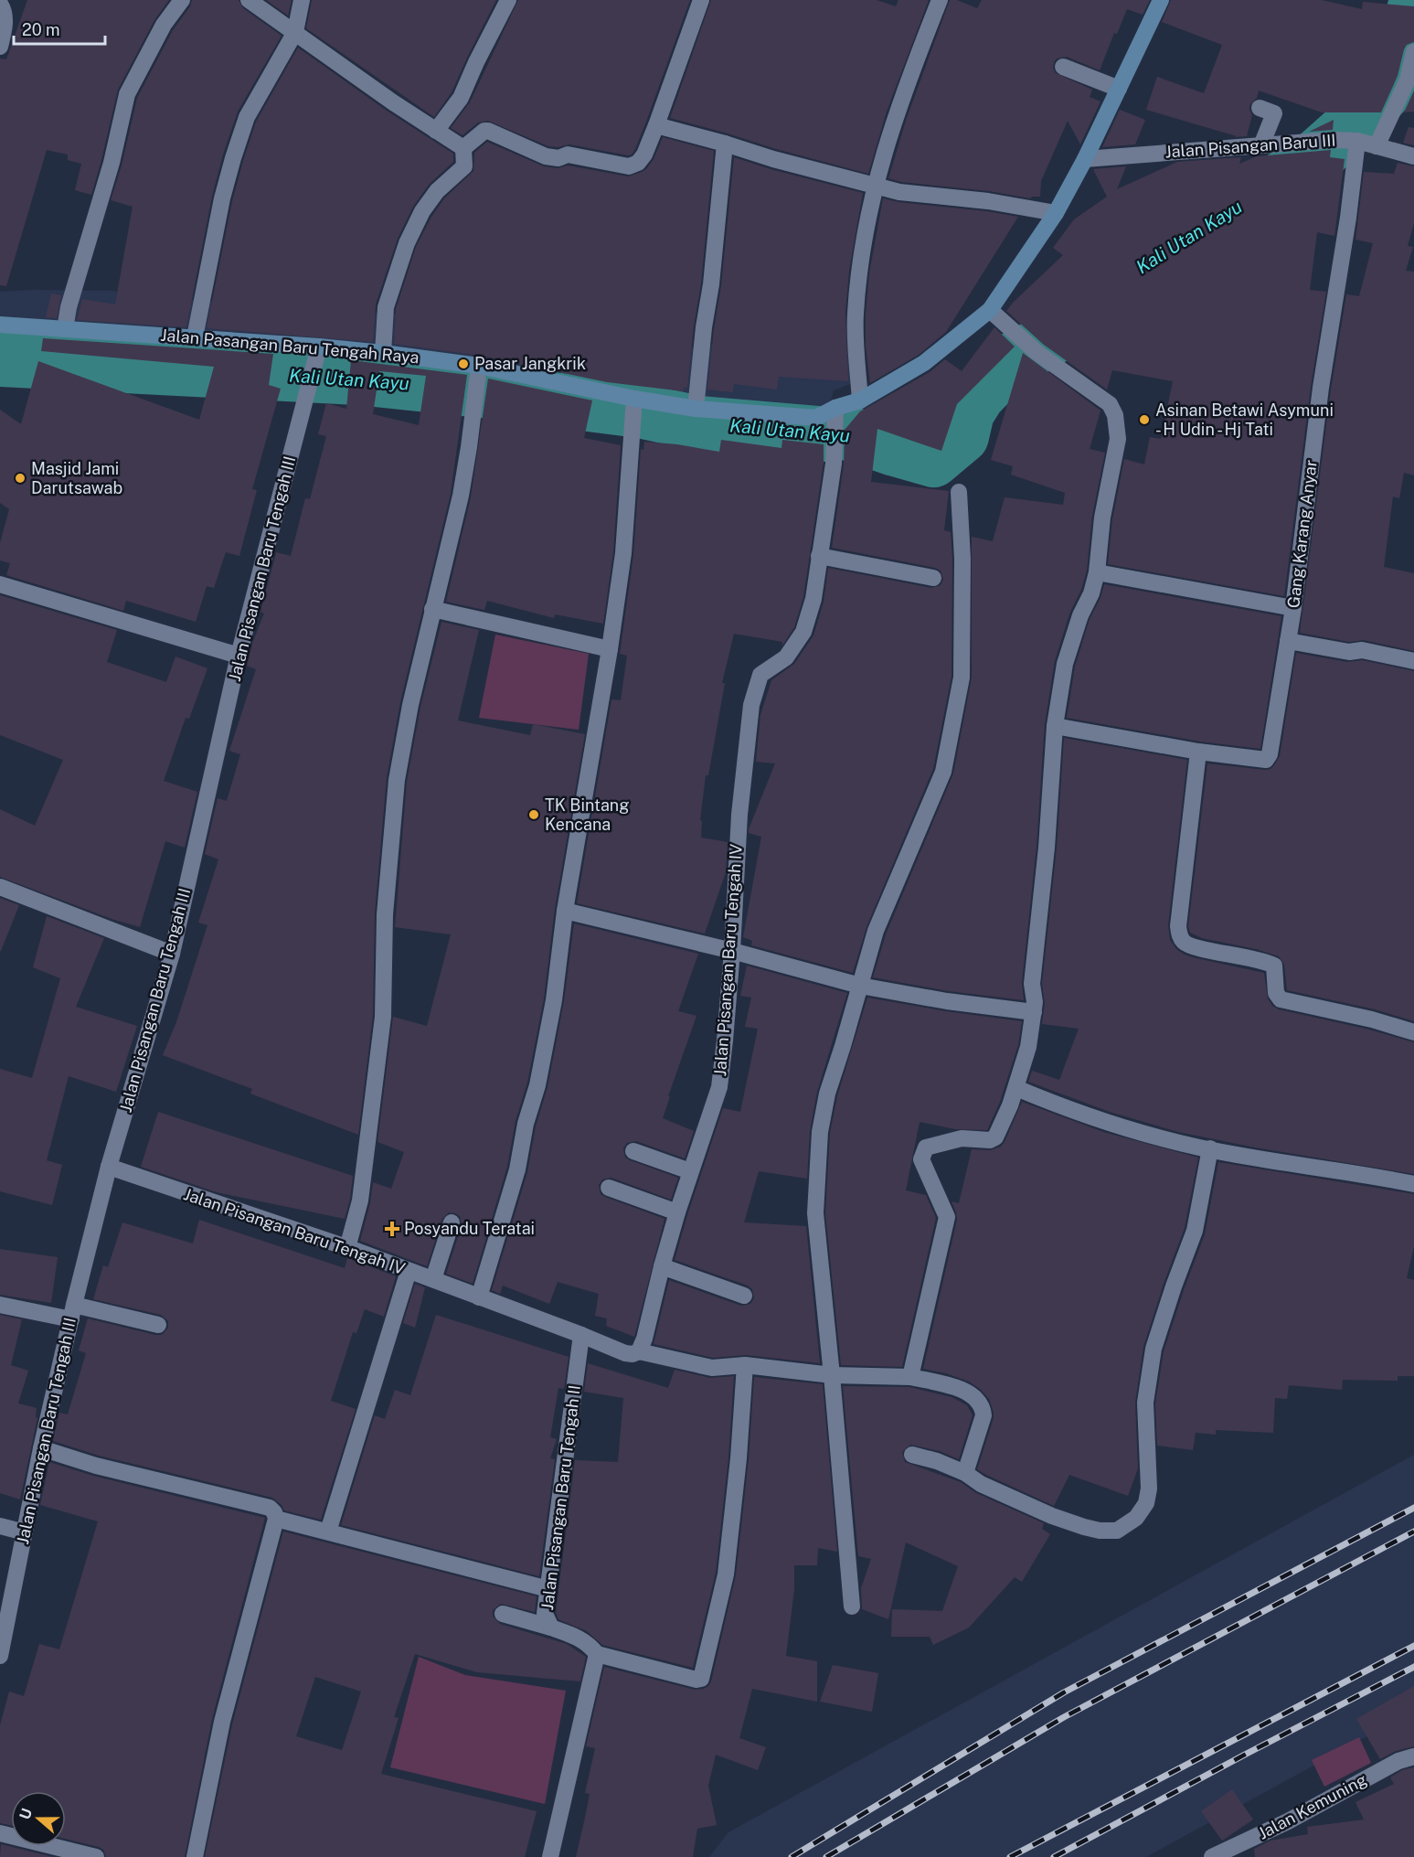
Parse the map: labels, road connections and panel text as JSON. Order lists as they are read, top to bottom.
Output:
{
  "streets": {
    "street": [
      "Jalan Pisangan Baru III",
      "Jalan Pasangan Baru Tengah Raya",
      "Gang Karang Anyar",
      "Jalan Pisangan Baru Tengah III",
      "Jalan Pisangan Baru Tengah IV",
      "Jalan Pisangan Baru Tengah II",
      "Jalan Kemuning"
    ]
  },
  "crossings": [
    ["Jalan Pisangan Baru III", "Jalan Pasangan Baru Tengah Raya"],
    ["Jalan Pisangan Baru III", "Gang Karang Anyar"],
    ["Jalan Pasangan Baru Tengah Raya", "Jalan Pisangan Baru Tengah III"],
    ["Jalan Pasangan Baru Tengah Raya", "Jalan Pisangan Baru Tengah IV"],
    ["Jalan Pisangan Baru Tengah III", "Jalan Pisangan Baru Tengah IV"],
    ["Jalan Pisangan Baru Tengah IV", "Jalan Pisangan Baru Tengah II"]
  ],
  "water": ["Kali Utan Kayu"],
  "places": {
    "other": [
      "Pasar Jangkrik",
      "Asinan Betawi Asymuni - H Udin - Hj Tati",
      "Masjid Jami Darutsawab",
      "TK Bintang Kencana"
    ],
    "health": ["Posyandu Teratai"]
  },
  "scale_bar": "20 m",
  "north": "left"
}
